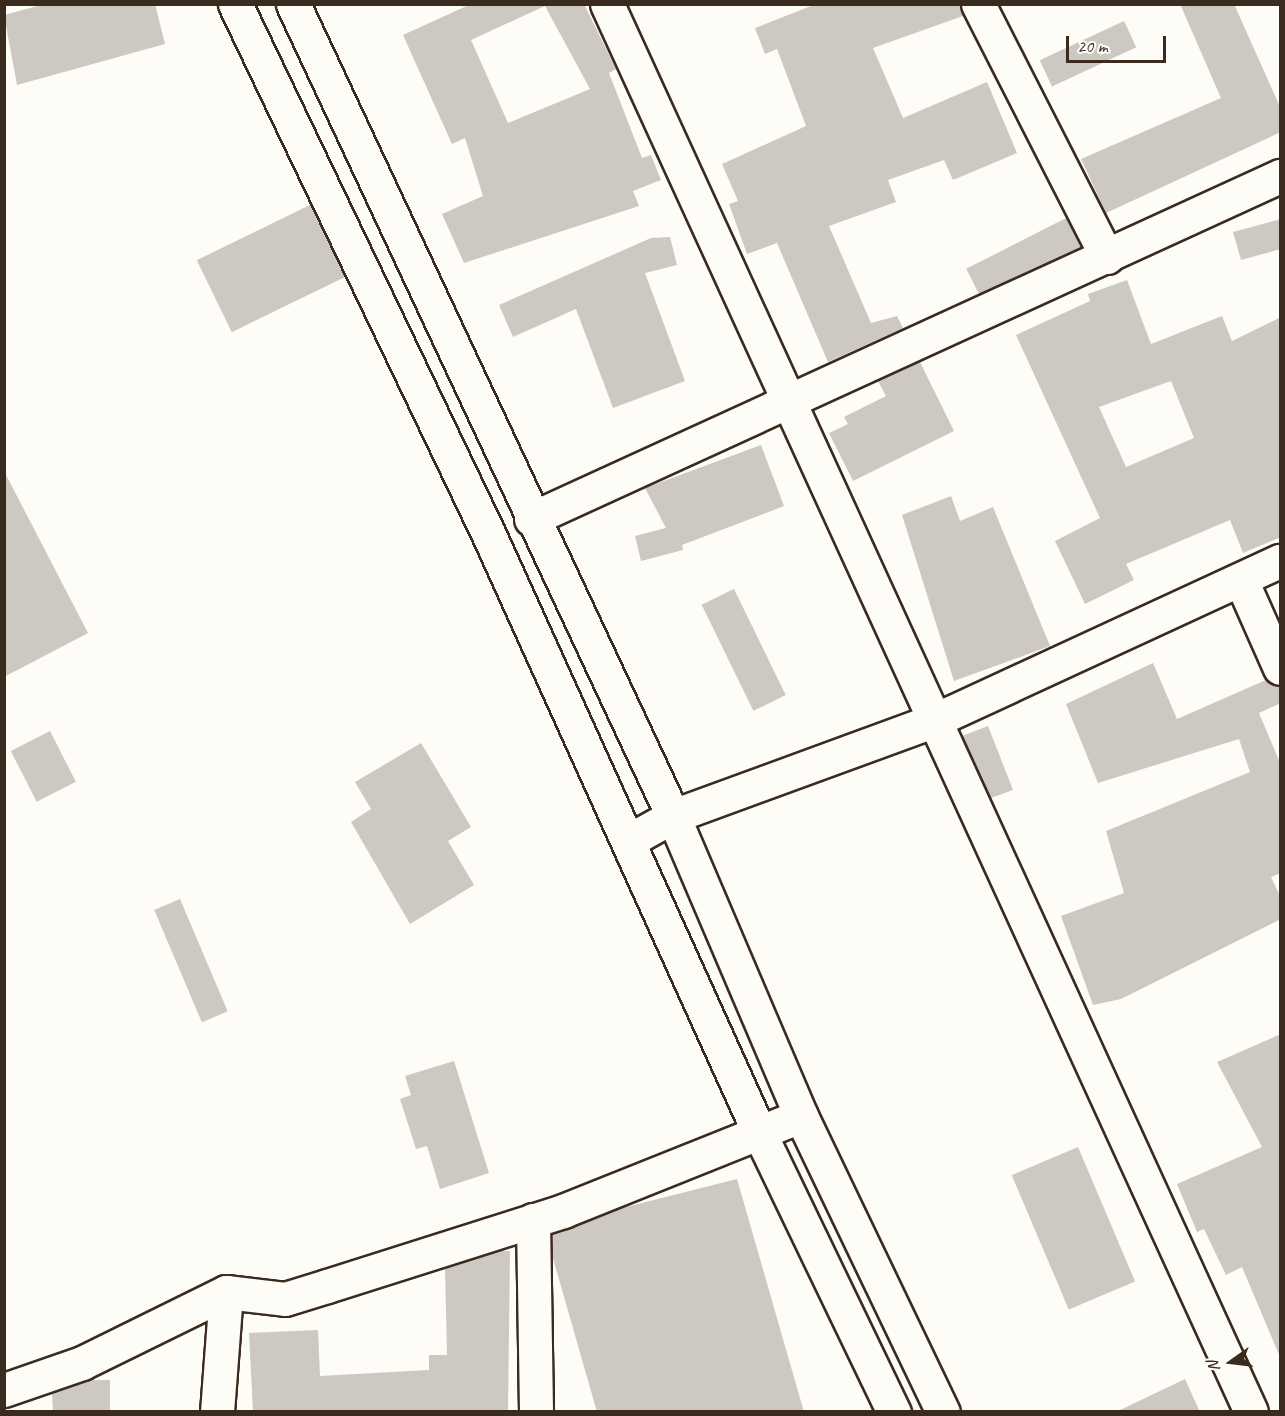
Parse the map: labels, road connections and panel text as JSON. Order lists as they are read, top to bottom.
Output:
{
  "scale_bar": "20 m",
  "north": "left"
}
